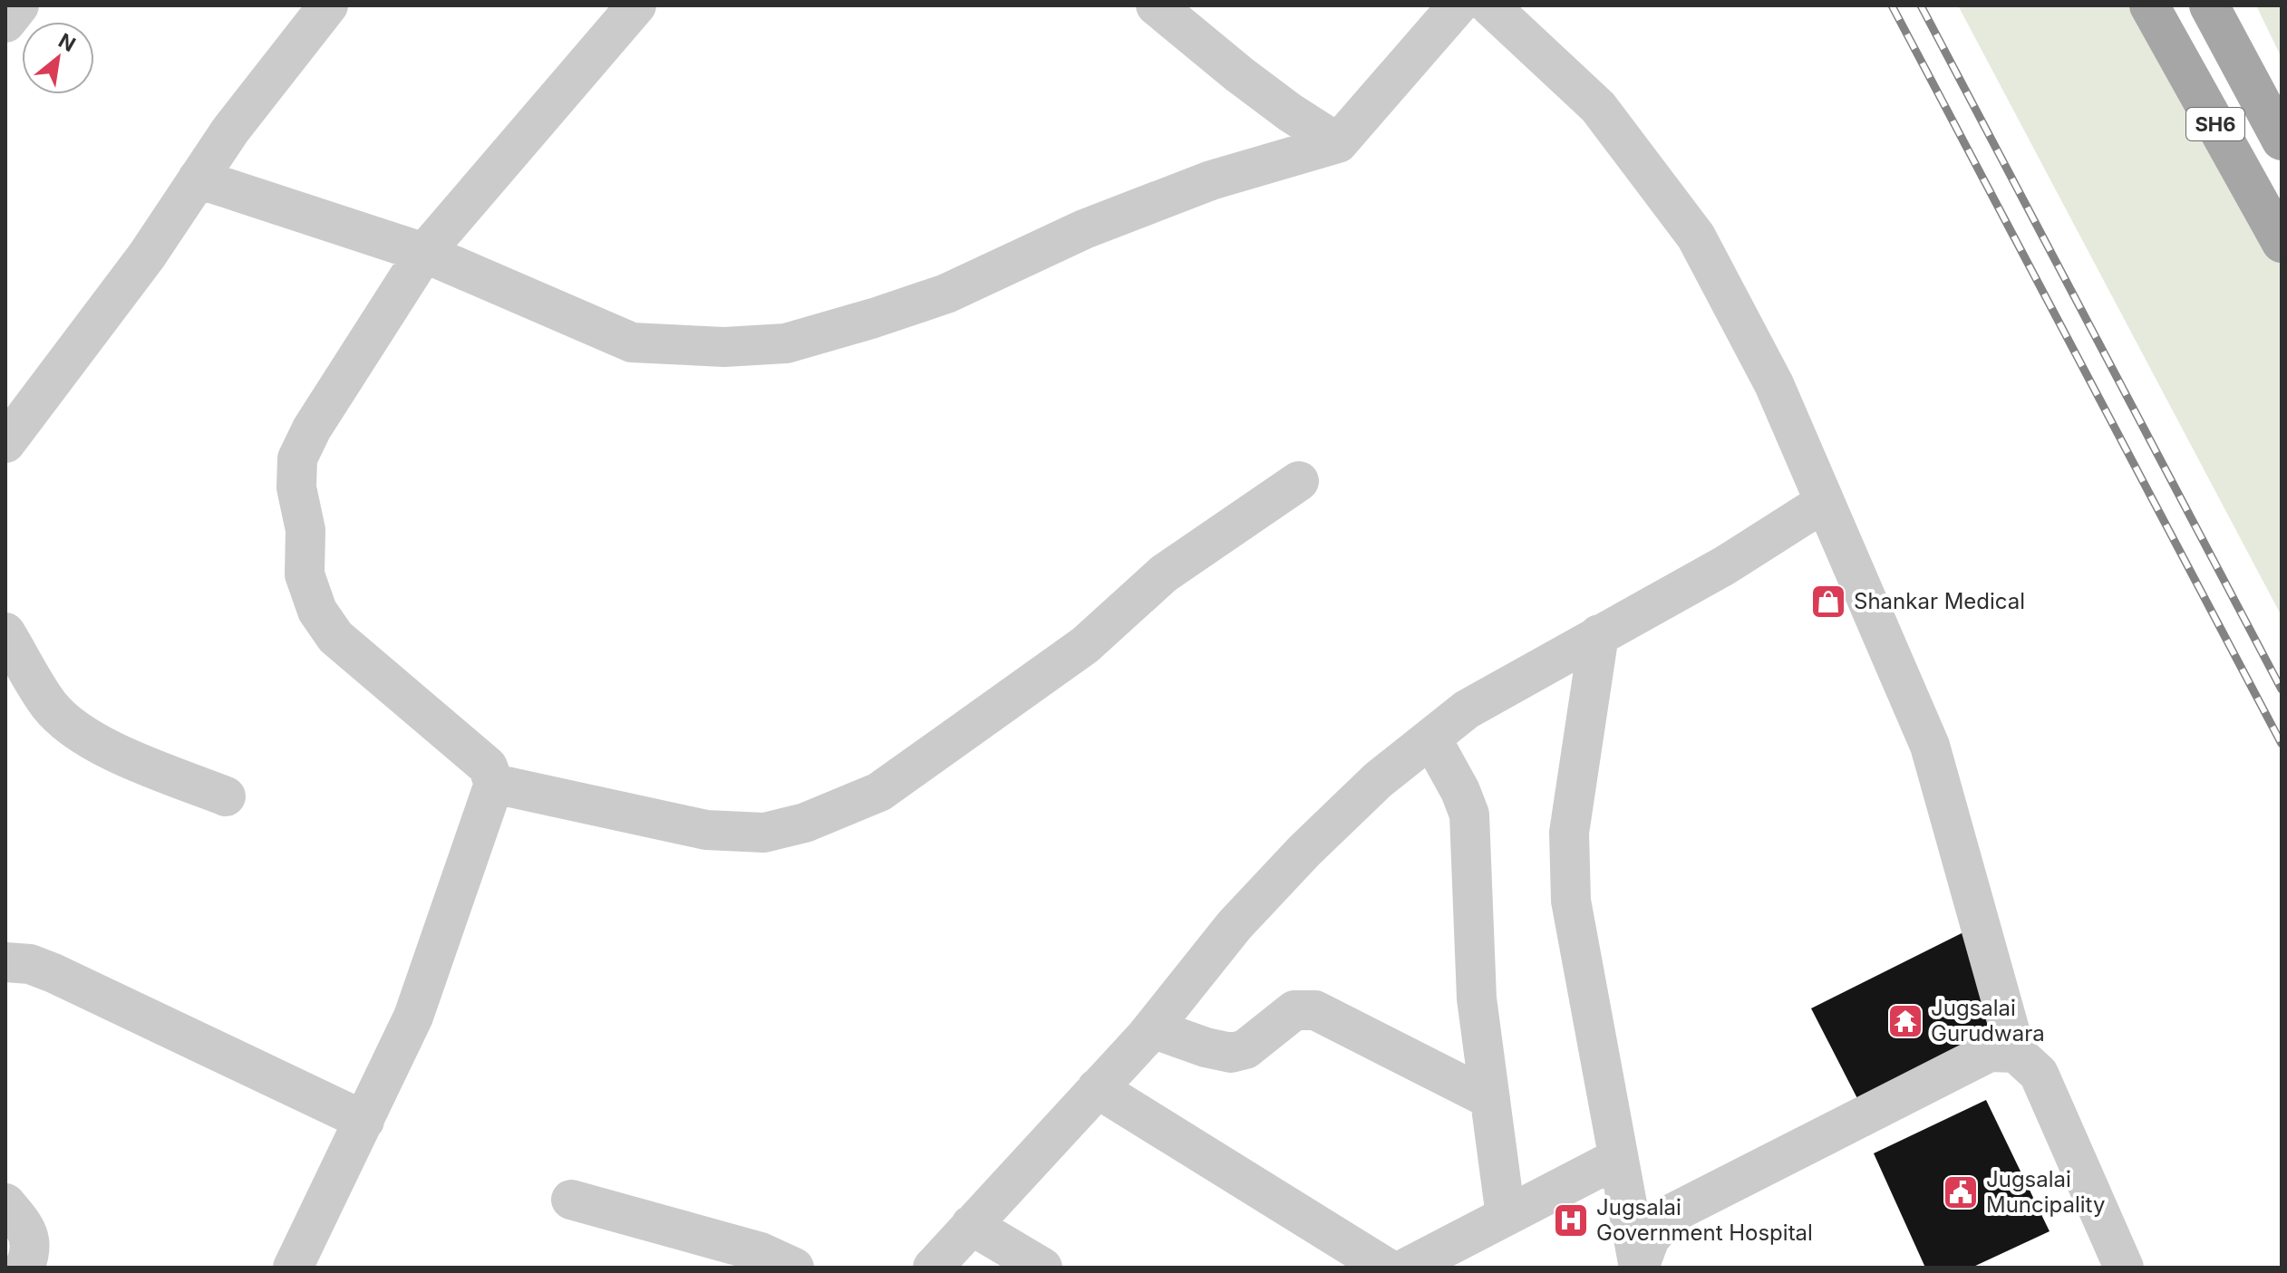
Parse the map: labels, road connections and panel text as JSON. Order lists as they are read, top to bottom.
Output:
{
  "streets": {
    "main road": ["SH6"]
  },
  "places": {
    "shop": ["Shankar Medical"],
    "temple": ["Jugsalai Gurudwara"],
    "public building": ["Jugsalai Muncipality"],
    "hospital": ["Jugsalai Government Hospital"]
  },
  "north": "top right"
}
